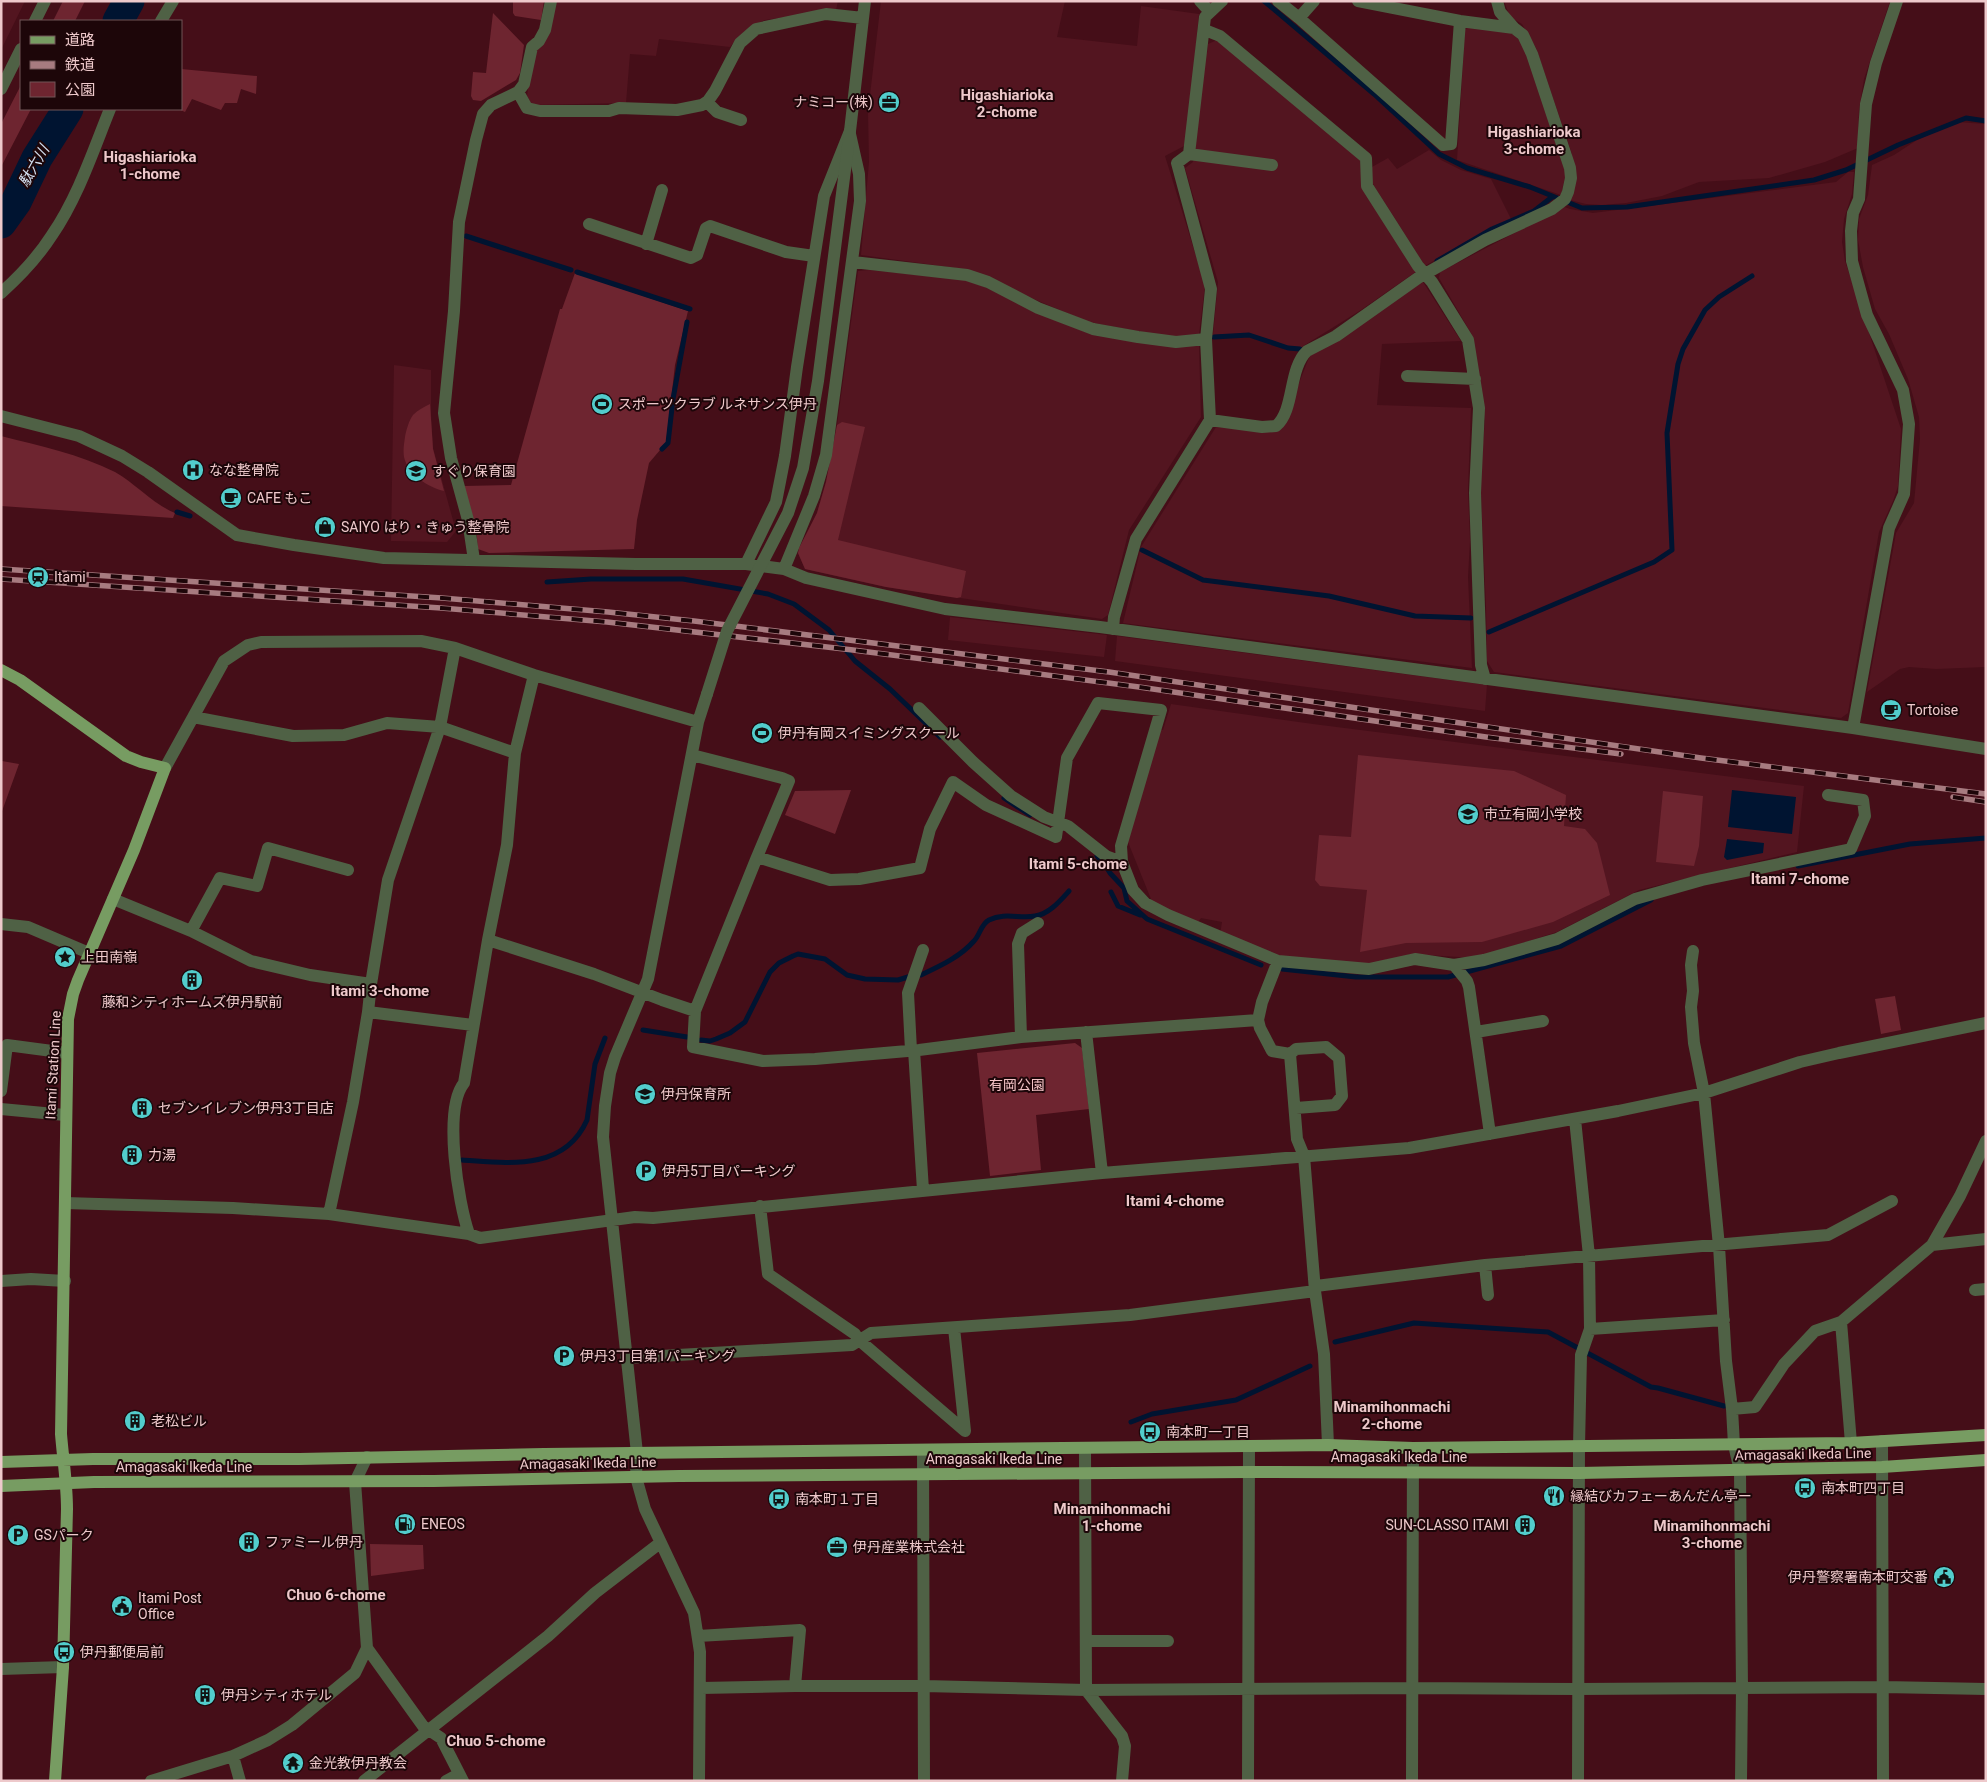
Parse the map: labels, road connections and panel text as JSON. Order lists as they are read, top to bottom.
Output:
{
  "streets": {
    "main road": ["Itami Station Line", "Amagasaki Ikeda Line"]
  },
  "crossings": [
    ["Itami Station Line", "Amagasaki Ikeda Line"]
  ],
  "districts": [
    "Higashiarioka 2-chome",
    "Higashiarioka 3-chome",
    "Higashiarioka 1-chome",
    "Itami 5-chome",
    "Itami 7-chome",
    "Itami 3-chome",
    "Itami 4-chome",
    "Minamihonmachi 2-chome",
    "Minamihonmachi 1-chome",
    "Minamihonmachi 3-chome",
    "Chuo 6-chome",
    "Chuo 5-chome"
  ],
  "water": ["駄六川"],
  "parks": ["有岡公園"],
  "places": {
    "office": ["ナミコー(株)", "伊丹産業株式会社"],
    "sports": ["スポーツクラブ ルネサンス伊丹", "伊丹有岡スイミングスクール"],
    "hospital": ["なな整骨院"],
    "school or university": ["すぐり保育園", "市立有岡小学校", "伊丹保育所"],
    "cafe": ["CAFE もこ", "Tortoise"],
    "shop": ["SAIYO はり・きゅう整骨院"],
    "station": ["Itami"],
    "place": ["上田南嶺"],
    "building": [
      "藤和シティホームズ伊丹駅前",
      "セブンイレブン伊丹3丁目店",
      "力湯",
      "老松ビル",
      "SUN-CLASSO ITAMI",
      "ファミール伊丹",
      "伊丹シティホテル"
    ],
    "parking": ["伊丹5丁目パーキング", "伊丹3丁目第1パーキング", "GSパーク"],
    "bus stop": [
      "南本町一丁目",
      "南本町四丁目",
      "南本町１丁目",
      "伊丹郵便局前"
    ],
    "restaurant": ["縁結びカフェーあんだん亭ー"],
    "fuel station": ["ENEOS"],
    "public building": ["伊丹警察署南本町交番", "Itami Post Office"],
    "temple": ["金光教伊丹教会"]
  },
  "legend": ["道路", "鉄道", "公園"]
}
